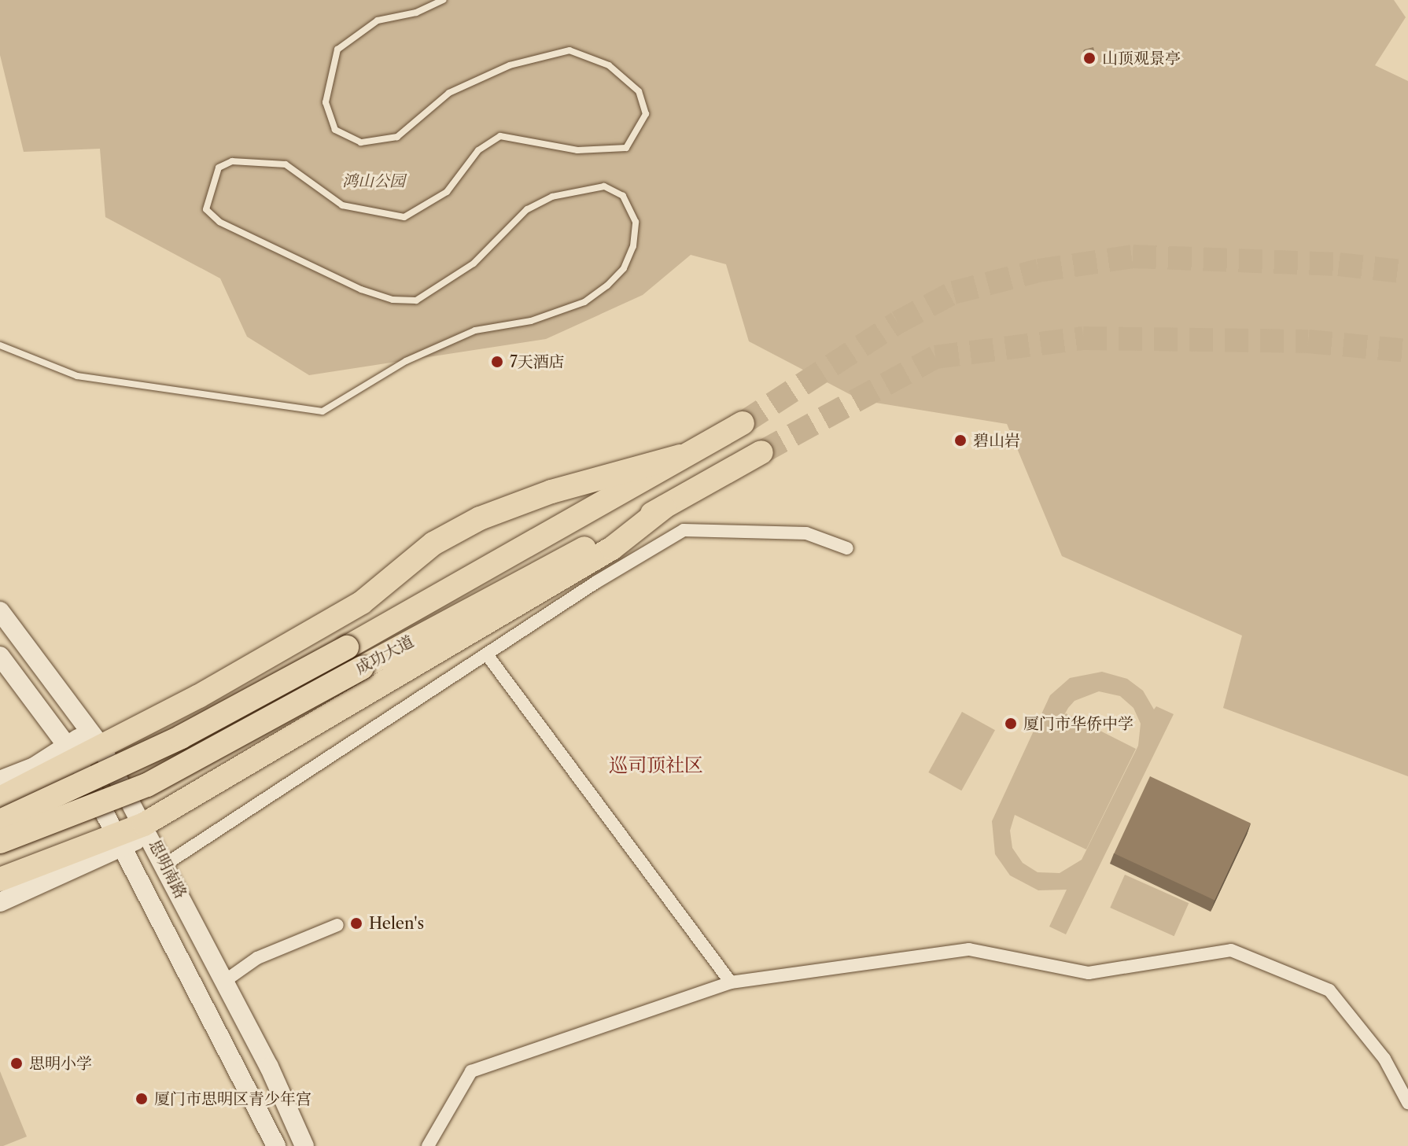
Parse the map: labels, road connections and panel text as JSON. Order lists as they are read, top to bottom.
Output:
{
  "streets": {
    "highway": ["成功大道"],
    "main road": ["思明南路"]
  },
  "districts": ["巡司顶社区"],
  "parks": ["鸿山公园"],
  "places": [
    "山顶观景亭",
    "7天酒店",
    "碧山岩",
    "厦门市华侨中学",
    "Helen's",
    "思明小学",
    "厦门市思明区青少年宫"
  ]
}
